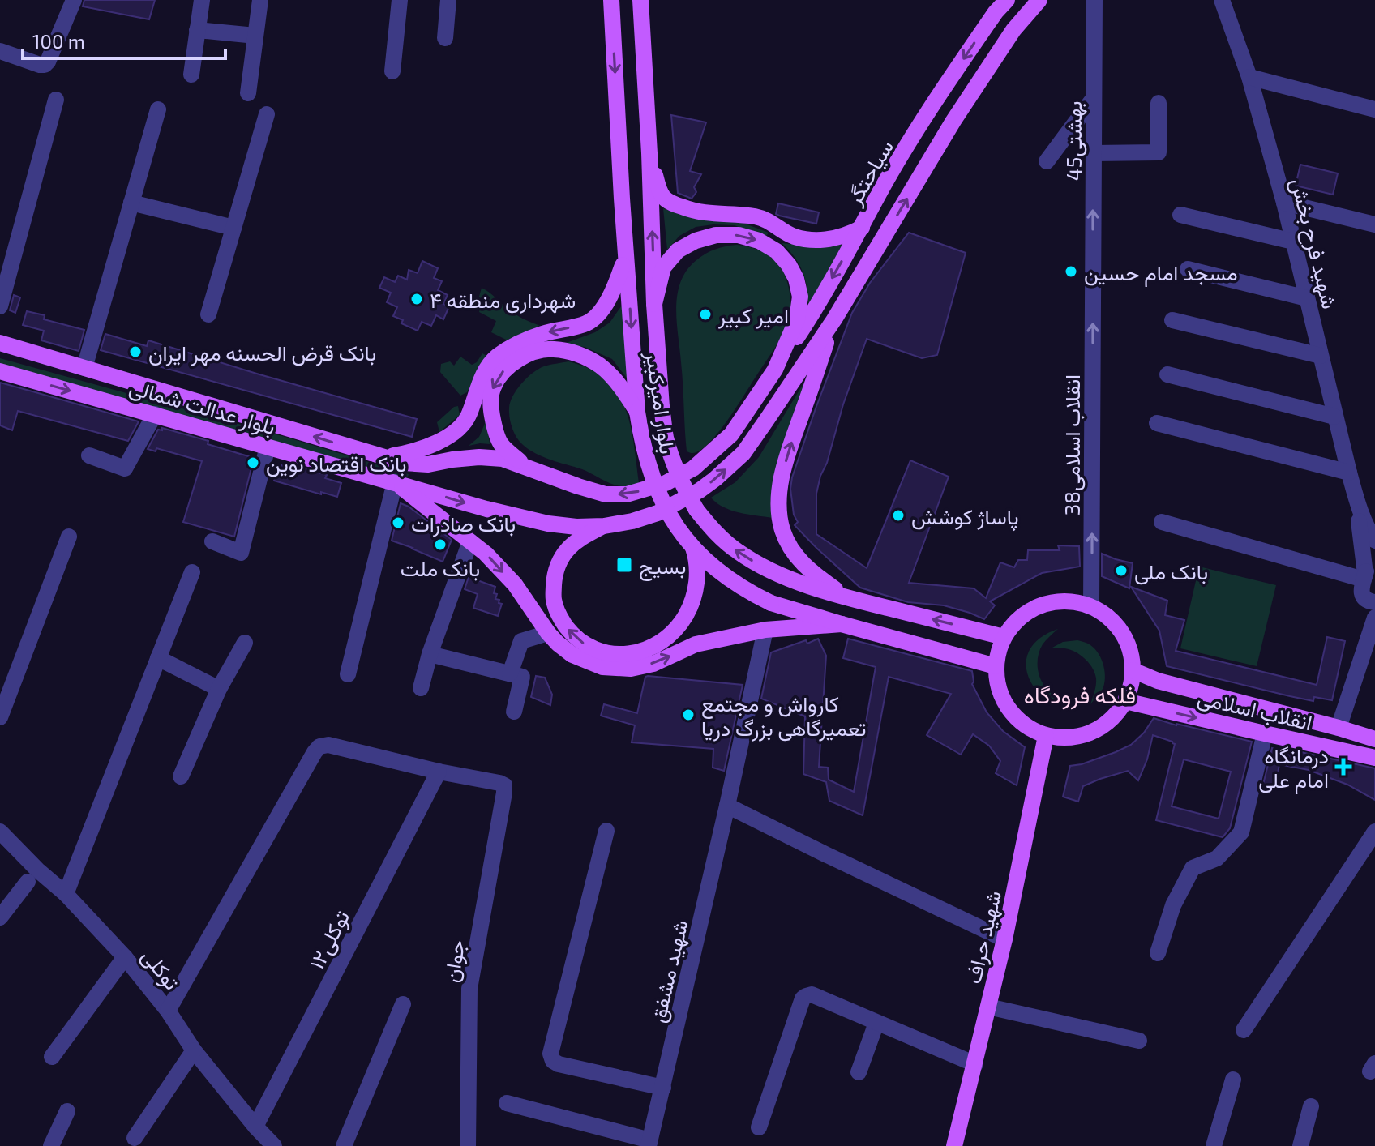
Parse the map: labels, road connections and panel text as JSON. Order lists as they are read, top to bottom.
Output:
{
  "streets": {
    "main road": [
      "سیاحتگر",
      "بلوار امیرکبیر",
      "بلوار عدالت شمالی",
      "انقلاب اسلامی",
      "شهید حراف"
    ],
    "street": [
      "بهشتی45",
      "شهید فرح بخش",
      "38انقلاب اسلامی",
      "توکلی۱۲",
      "جوان",
      "توکلی",
      "شهید مشفق"
    ]
  },
  "crossings": [
    ["بهشتی45", "38انقلاب اسلامی"],
    ["بلوار امیرکبیر", "38انقلاب اسلامی"],
    ["بلوار امیرکبیر", "انقلاب اسلامی"],
    ["بلوار امیرکبیر", "شهید حراف"],
    ["38انقلاب اسلامی", "انقلاب اسلامی"],
    ["38انقلاب اسلامی", "شهید حراف"],
    ["انقلاب اسلامی", "شهید حراف"],
    ["توکلی۱۲", "جوان"],
    ["توکلی۱۲", "توکلی"]
  ],
  "one_way": ["بهشتی45", "38انقلاب اسلامی"],
  "districts": ["فلکه فرودگاه"],
  "places": {
    "other": [
      "مسجد امام حسین",
      "شهرداری منطقه ۴",
      "امیر کبیر",
      "بانک قرض الحسنه مهر ایران",
      "بانک اقتصاد نوین",
      "پاساژ کوشش",
      "بانک صادرات",
      "بانک ملت",
      "بانک ملی",
      "کارواش و مجتمع تعمیرگاهی بزرگ دریا"
    ],
    "transit": ["بسیج"],
    "health": ["درمانگاه امام علی"]
  },
  "scale_bar": "100 m"
}
